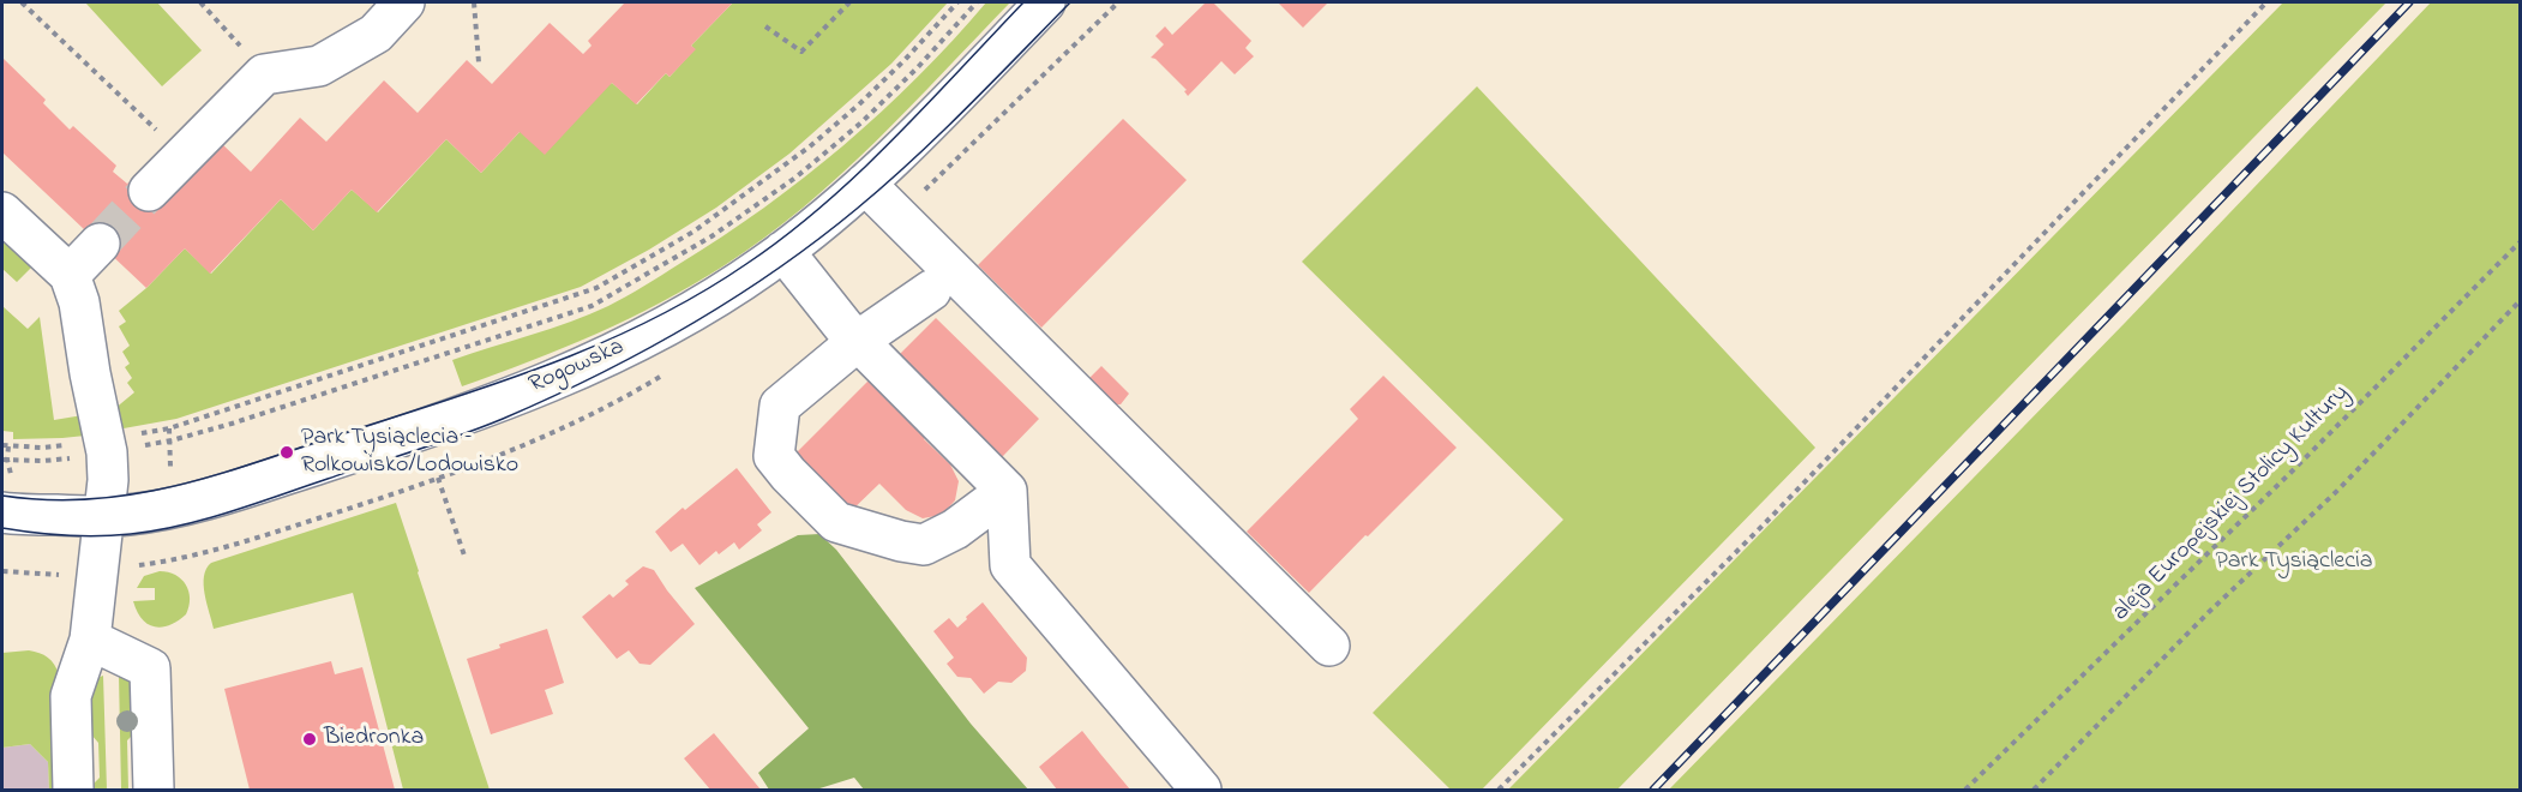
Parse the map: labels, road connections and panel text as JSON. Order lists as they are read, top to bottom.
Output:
{
  "streets": {
    "street": ["Rogowska"],
    "path": ["aleja Europejskiej Stolicy Kultury"]
  },
  "parks": ["Park Tysiąclecia"],
  "places": ["Park Tysiąclecia – Rolkowisko/Lodowisko", "Biedronka"]
}
